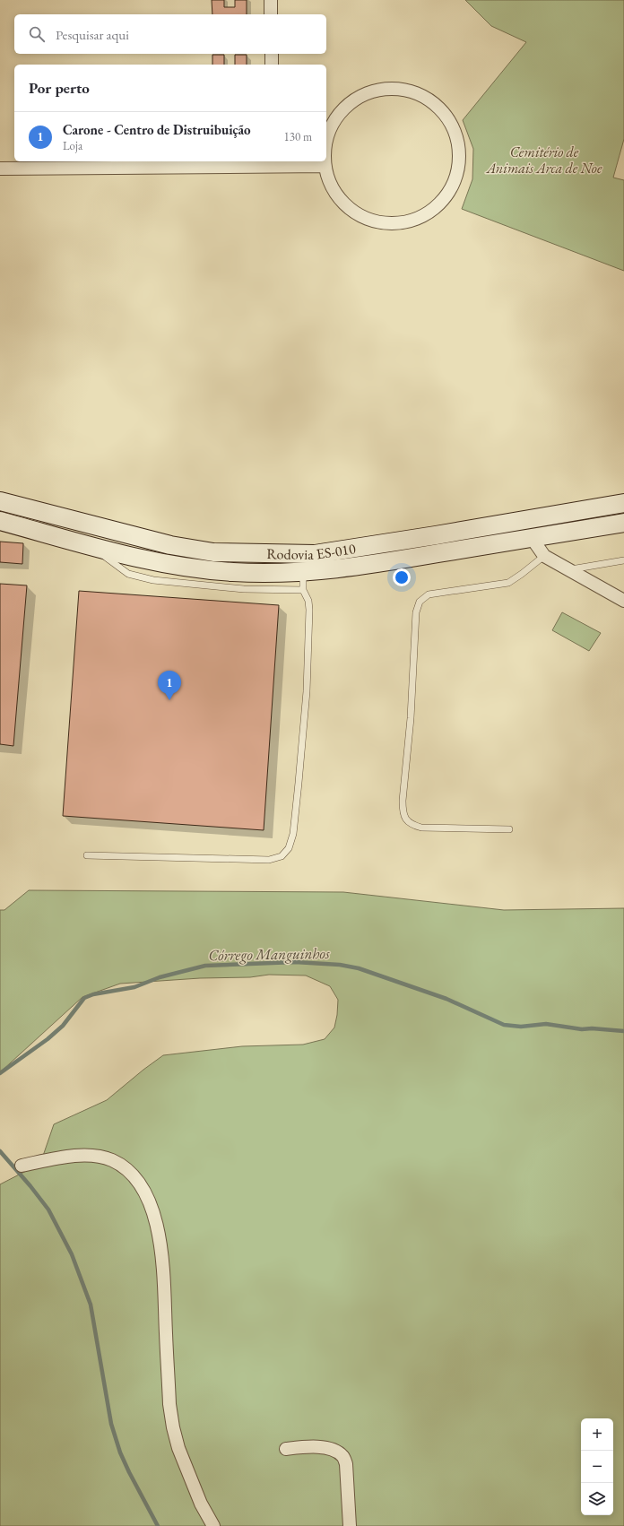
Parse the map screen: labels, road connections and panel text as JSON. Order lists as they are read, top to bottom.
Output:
{
  "streets": {
    "main road": ["Rodovia ES-010"]
  },
  "water": ["Córrego Manguinhos"],
  "parks": ["Cemitério de Animais Arca de Noe"],
  "page": {
    "search": "Pesquisar aqui",
    "heading": "Por perto",
    "list": [
      {
        "mark": "1",
        "name": "Carone - Centro de Distruibuição",
        "note": "Loja",
        "value": "130 m"
      }
    ],
    "pins": "1",
    "map_buttons": ["+", "−"]
  }
}
